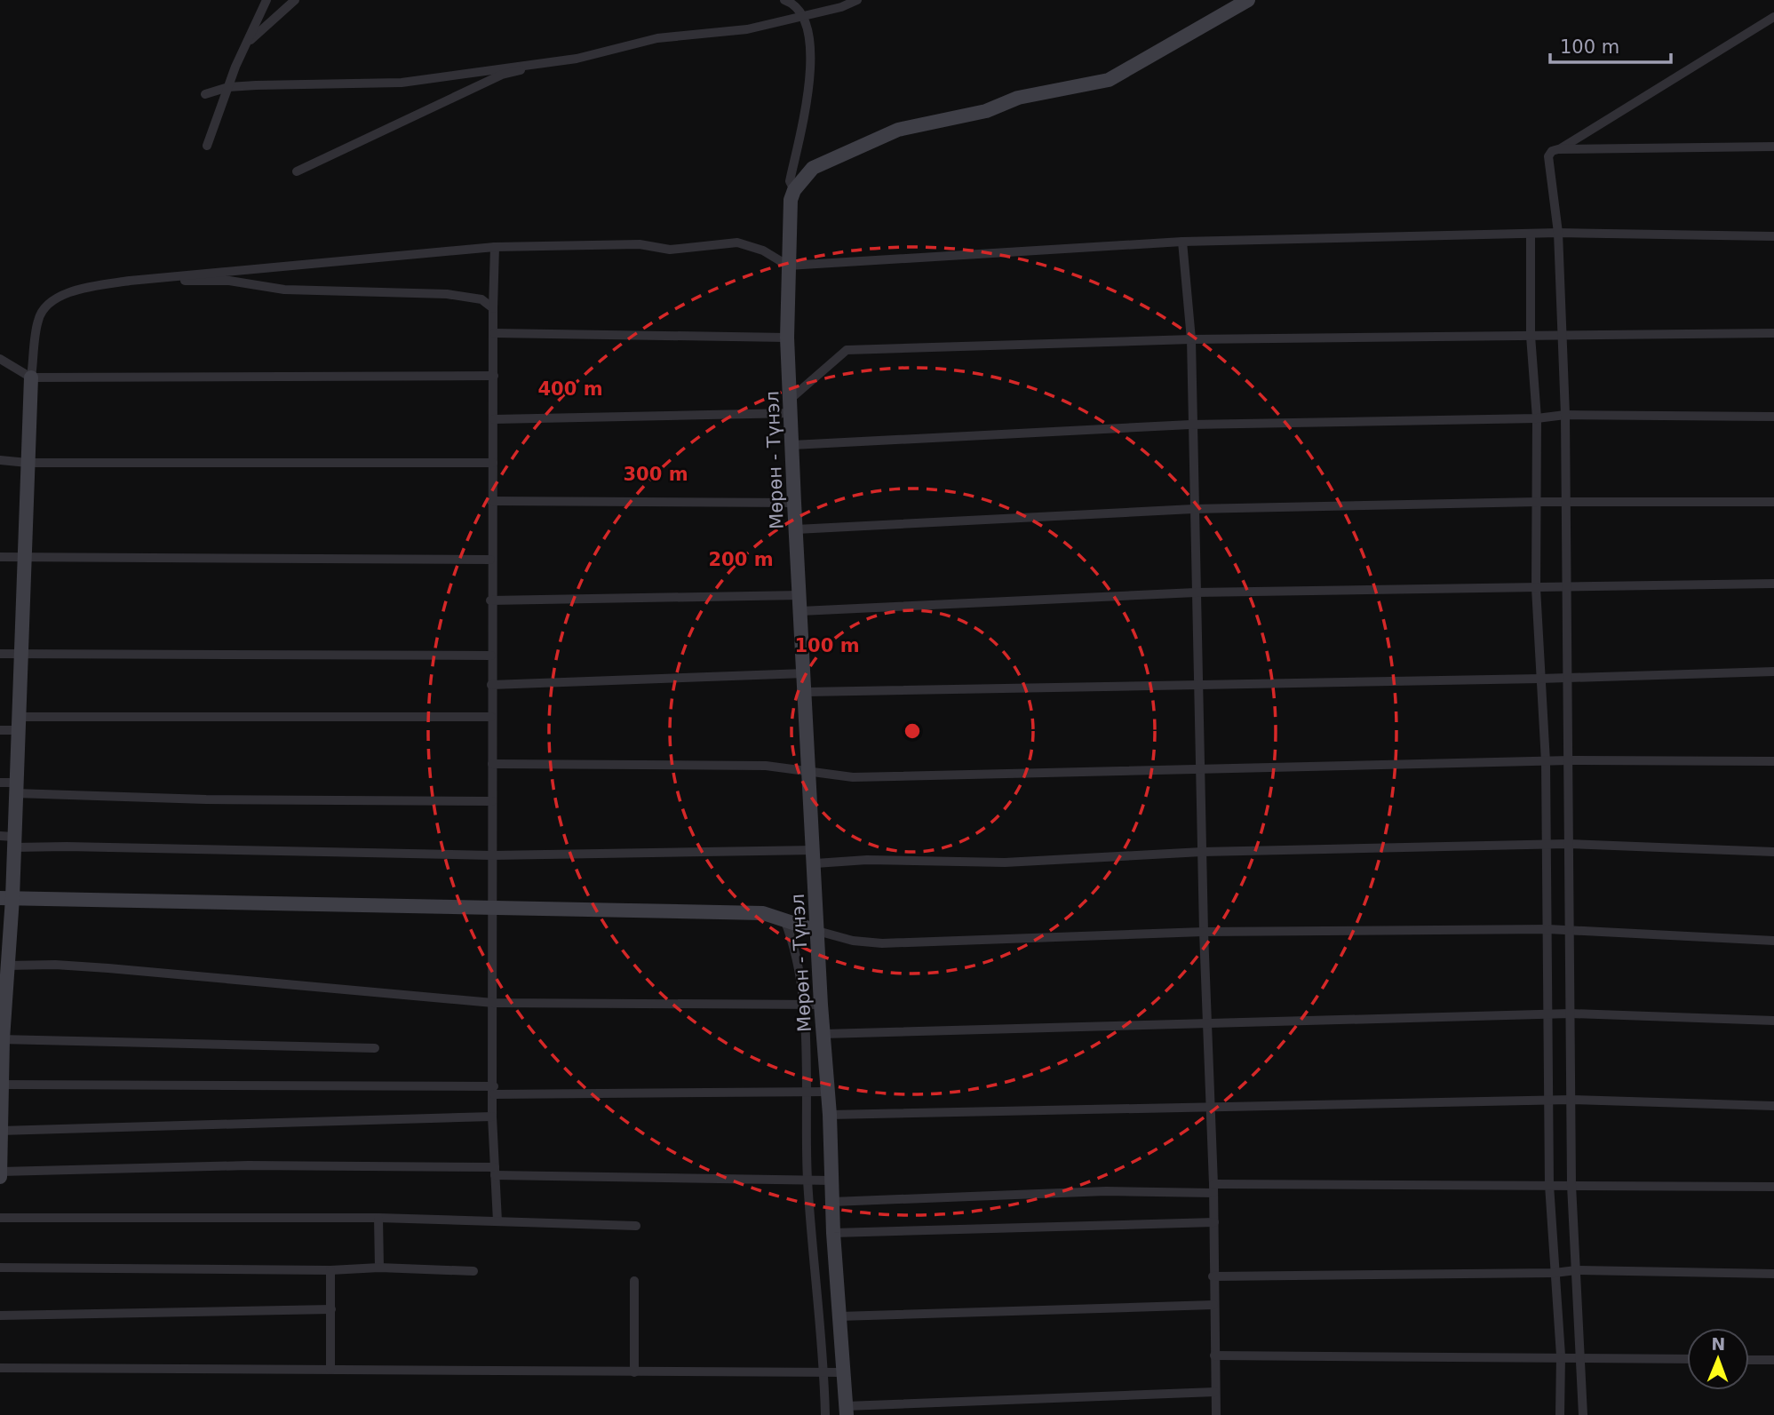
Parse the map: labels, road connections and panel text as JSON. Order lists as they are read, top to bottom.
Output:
{
  "streets": {
    "street": ["Мөрөн - Түнэл"]
  },
  "scale_bar": "100 m",
  "north": "top",
  "rings": [
    "400 m",
    "300 m",
    "200 m",
    "100 m"
  ]
}
